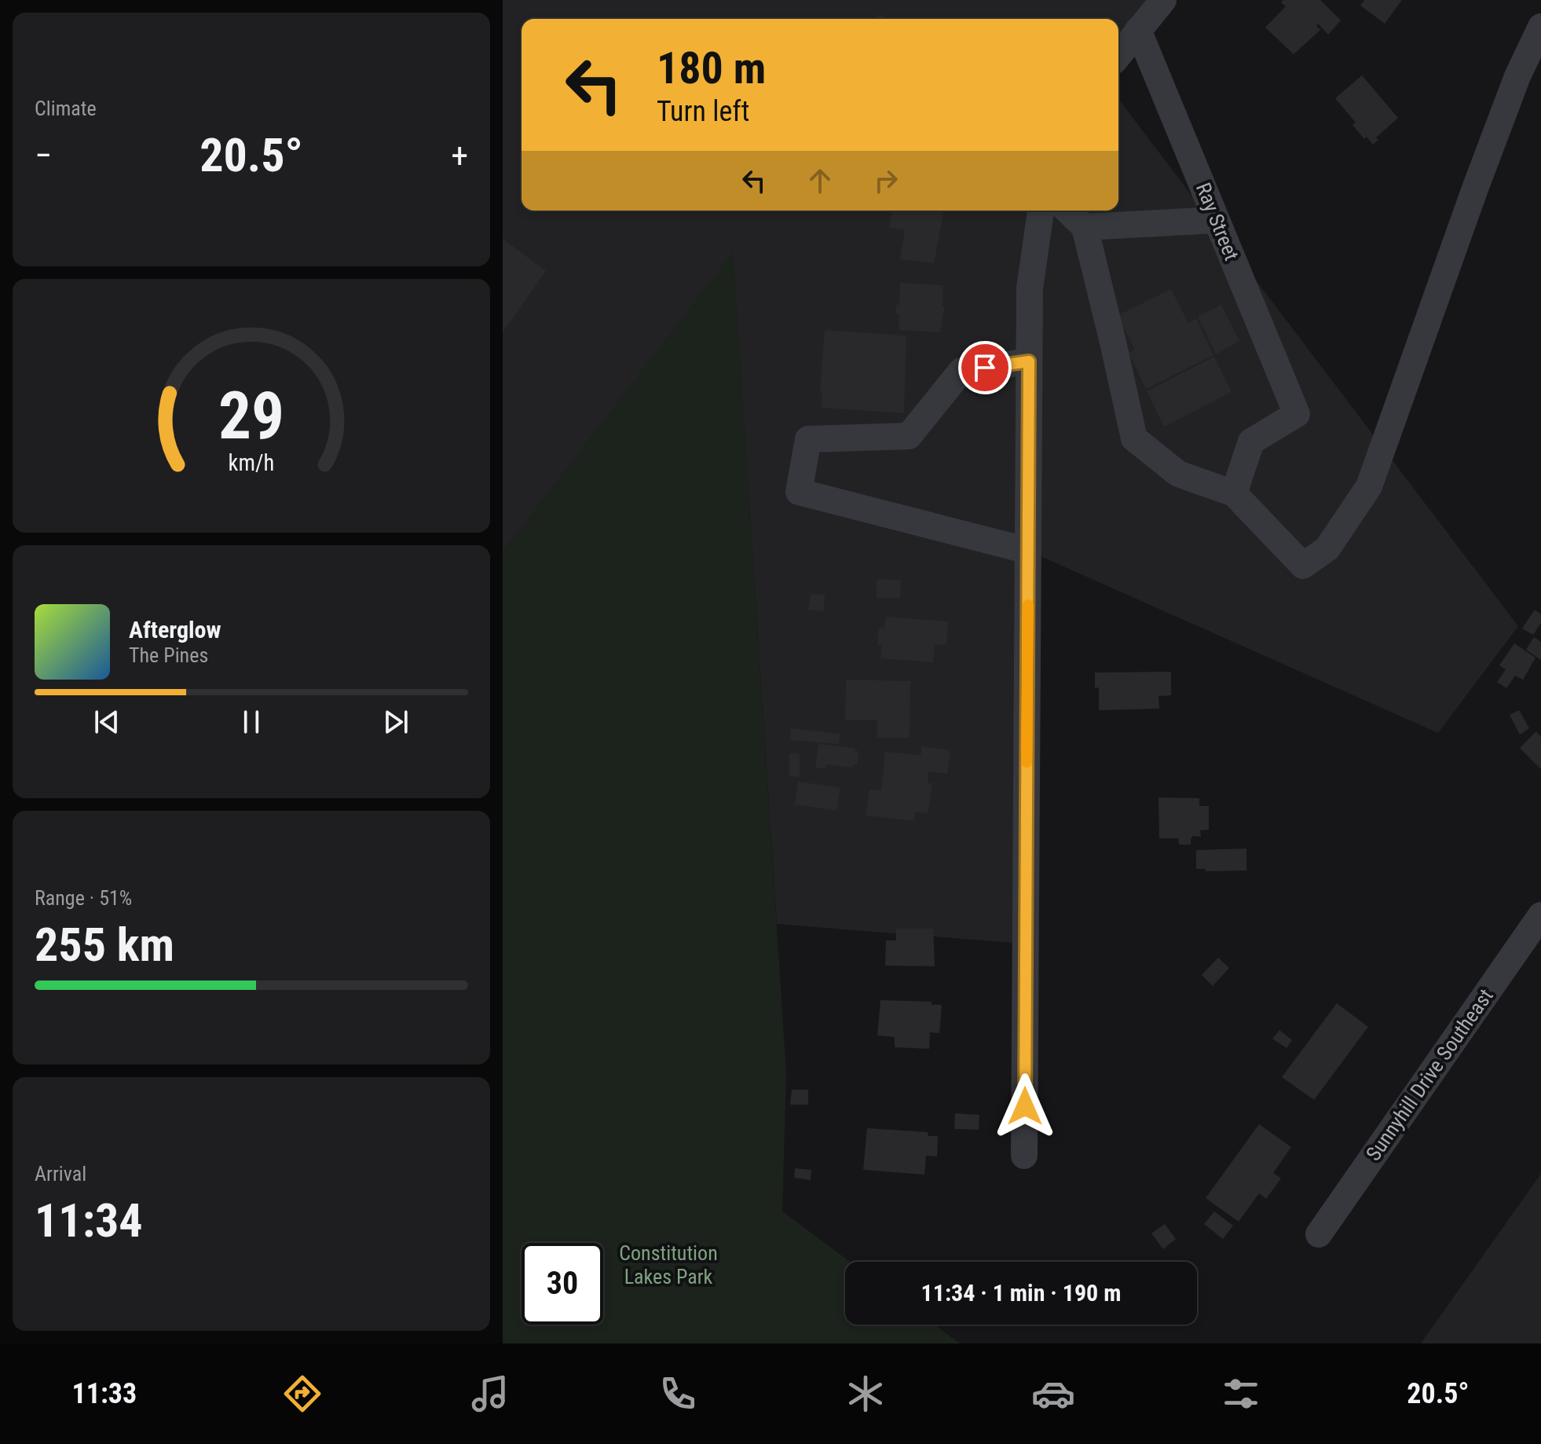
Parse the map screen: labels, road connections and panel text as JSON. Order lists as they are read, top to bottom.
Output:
{
  "streets": {
    "street": ["Ray Street", "Sunnyhill Drive Southeast"]
  },
  "parks": ["Constitution Lakes Park"],
  "page": {
    "tile": [
      "Climate",
      ["Range · 51%", "255 km"],
      ["Arrival", "11:34"]
    ],
    "turn": ["180 m", "Turn left"],
    "heat": ["−", "20.5°", "+"],
    "song": ["Afterglow", "The Pines"],
    "limit": "30",
    "trip": "11:34 · 1 min · 190 m",
    "tabs": ["11:33", "20.5°"],
    "gauge": ["29", "km/h"]
  }
}
